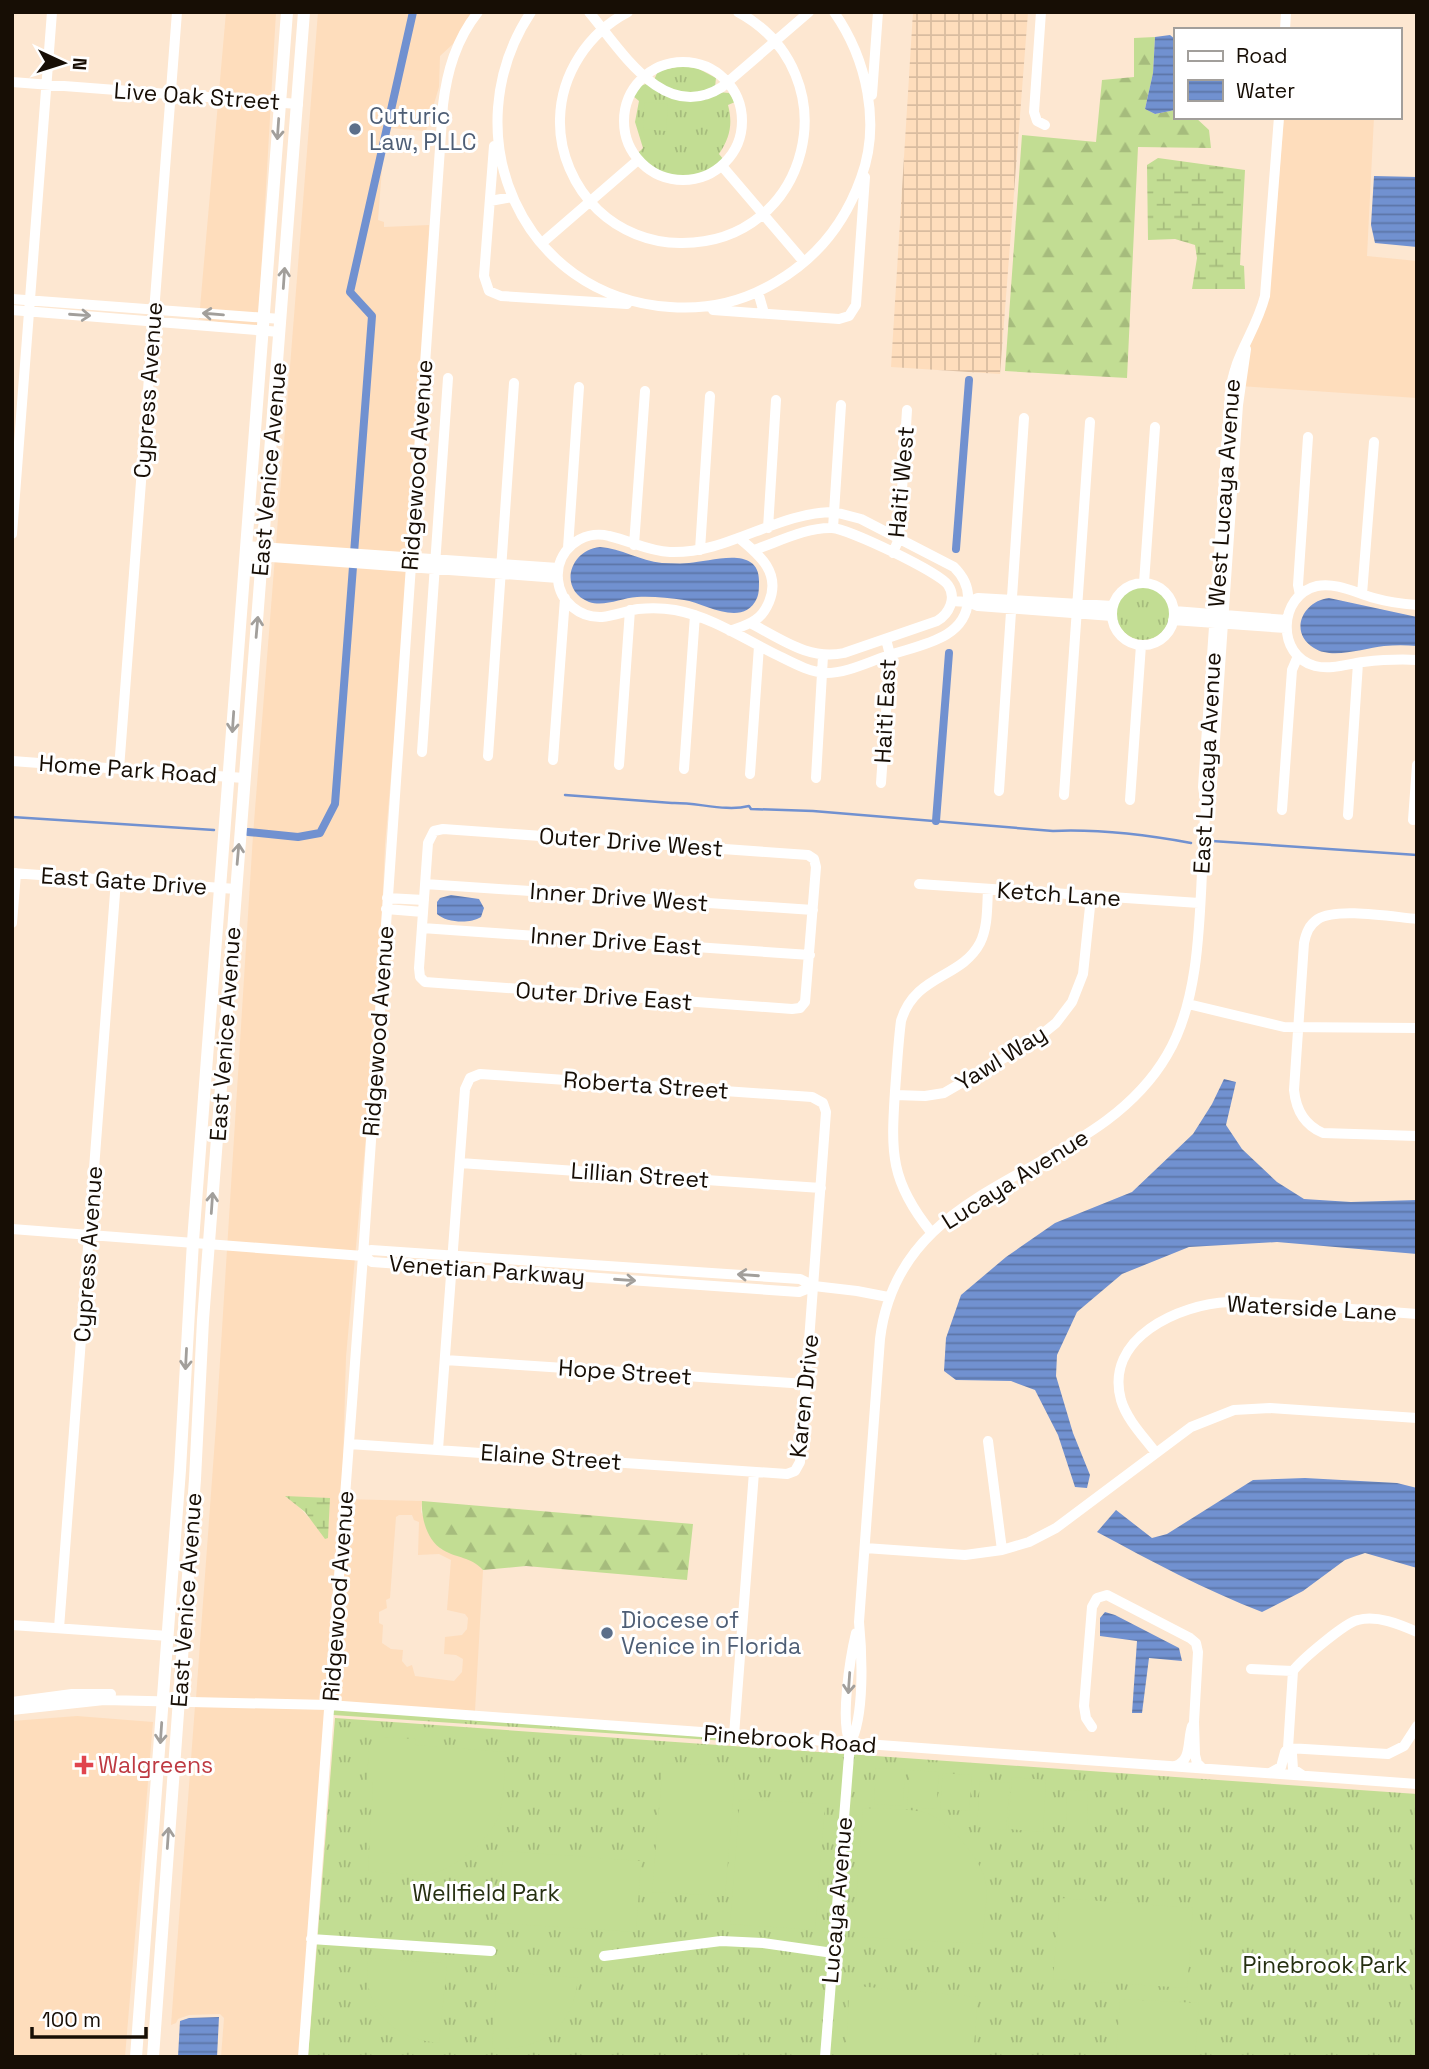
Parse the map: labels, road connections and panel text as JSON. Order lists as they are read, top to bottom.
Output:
{
  "streets": {
    "main road": ["East Venice Avenue"],
    "street": [
      "Live Oak Street",
      "Cypress Avenue",
      "Ridgewood Avenue",
      "Haiti West",
      "West Lucaya Avenue",
      "Haiti East",
      "East Lucaya Avenue",
      "Home Park Road",
      "Outer Drive West",
      "East Gate Drive",
      "Ketch Lane",
      "Inner Drive West",
      "Inner Drive East",
      "Outer Drive East",
      "Yawl Way",
      "Roberta Street",
      "Lillian Street",
      "Lucaya Avenue",
      "Venetian Parkway",
      "Waterside Lane",
      "Hope Street",
      "Karen Drive",
      "Elaine Street",
      "Pinebrook Road"
    ]
  },
  "crossings": [
    ["Live Oak Street", "Cypress Avenue"],
    ["Live Oak Street", "East Venice Avenue"],
    ["Cypress Avenue", "Home Park Road"],
    ["Cypress Avenue", "East Gate Drive"],
    ["Ridgewood Avenue", "Venetian Parkway"],
    ["Ridgewood Avenue", "Elaine Street"],
    ["Ridgewood Avenue", "Pinebrook Road"],
    ["East Venice Avenue", "Home Park Road"],
    ["East Venice Avenue", "East Gate Drive"],
    ["East Venice Avenue", "Pinebrook Road"],
    ["West Lucaya Avenue", "East Lucaya Avenue"],
    ["East Lucaya Avenue", "Ketch Lane"],
    ["East Lucaya Avenue", "Lucaya Avenue"],
    ["Outer Drive West", "Inner Drive West"],
    ["Outer Drive West", "Inner Drive East"],
    ["Outer Drive West", "Outer Drive East"],
    ["Ketch Lane", "Yawl Way"],
    ["Inner Drive East", "Outer Drive East"],
    ["Roberta Street", "Lillian Street"],
    ["Roberta Street", "Karen Drive"],
    ["Lillian Street", "Karen Drive"],
    ["Lucaya Avenue", "Venetian Parkway"],
    ["Lucaya Avenue", "Pinebrook Road"],
    ["Venetian Parkway", "Karen Drive"],
    ["Hope Street", "Karen Drive"],
    ["Karen Drive", "Elaine Street"],
    ["Karen Drive", "Pinebrook Road"]
  ],
  "parks": ["Wellfield Park", "Pinebrook Park"],
  "places": {
    "other": ["Cuturic Law, PLLC", "Diocese of Venice in Florida"],
    "health": ["Walgreens"]
  },
  "legend": ["Road", "Water"],
  "scale_bar": "100 m",
  "north": "right"
}
